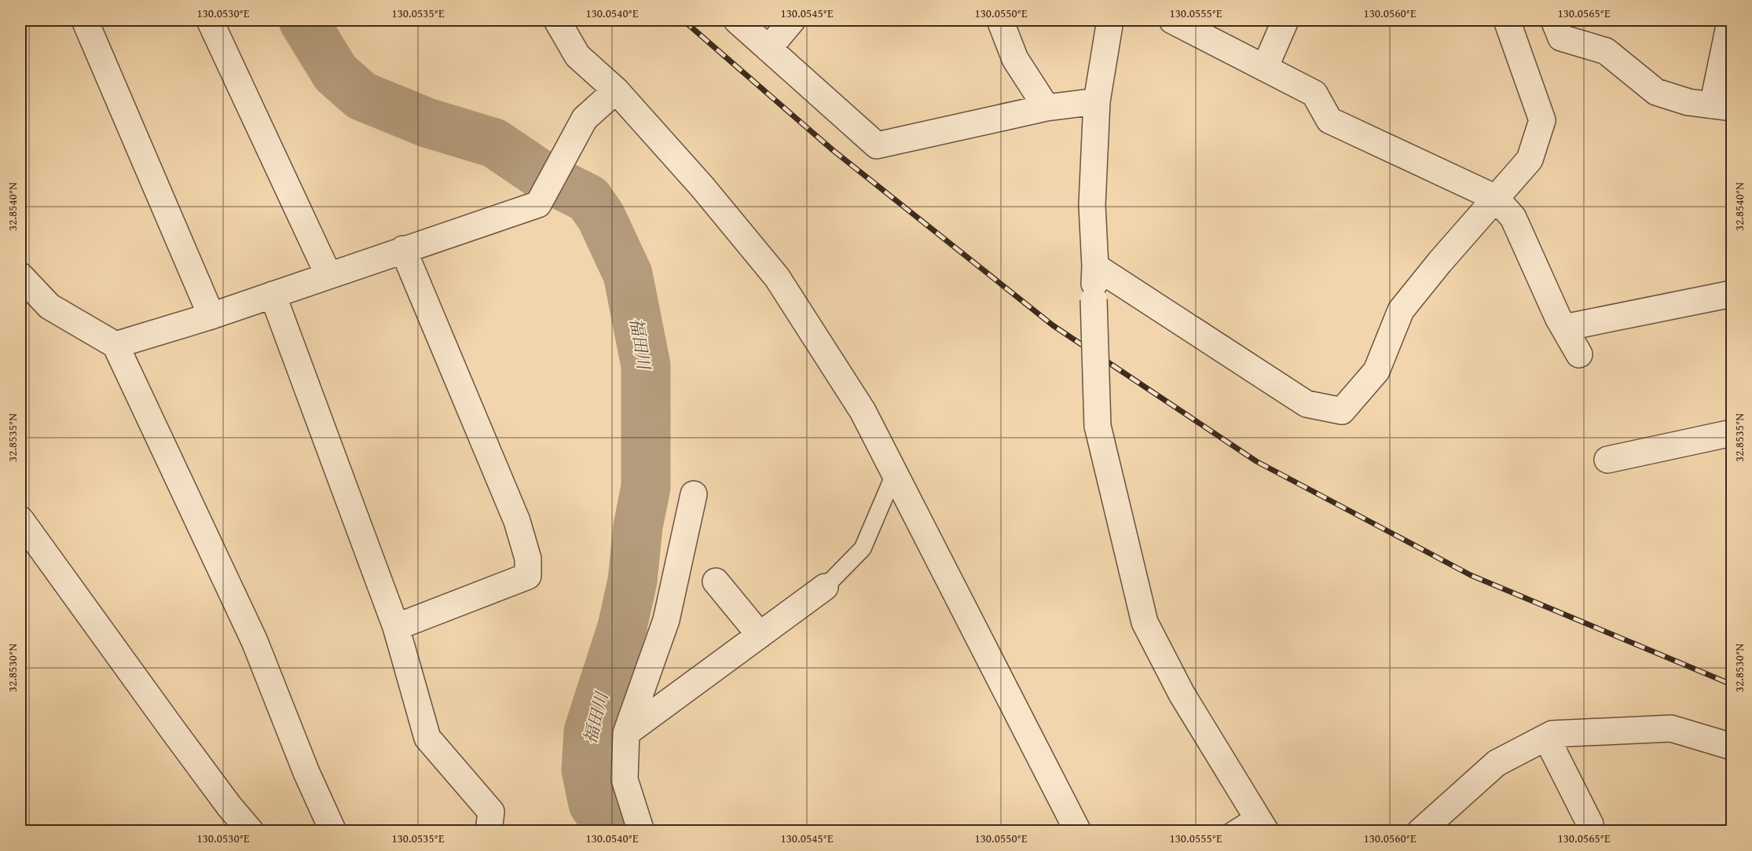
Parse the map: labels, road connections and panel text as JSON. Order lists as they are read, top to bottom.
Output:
{
  "water": ["福田川"],
  "coordinates": [
    "130.0530°E",
    "130.0535°E",
    "130.0540°E",
    "130.0545°E",
    "130.0550°E",
    "130.0555°E",
    "130.0560°E",
    "130.0565°E",
    "32.8540°N",
    "32.8535°N",
    "32.8530°N"
  ]
}
